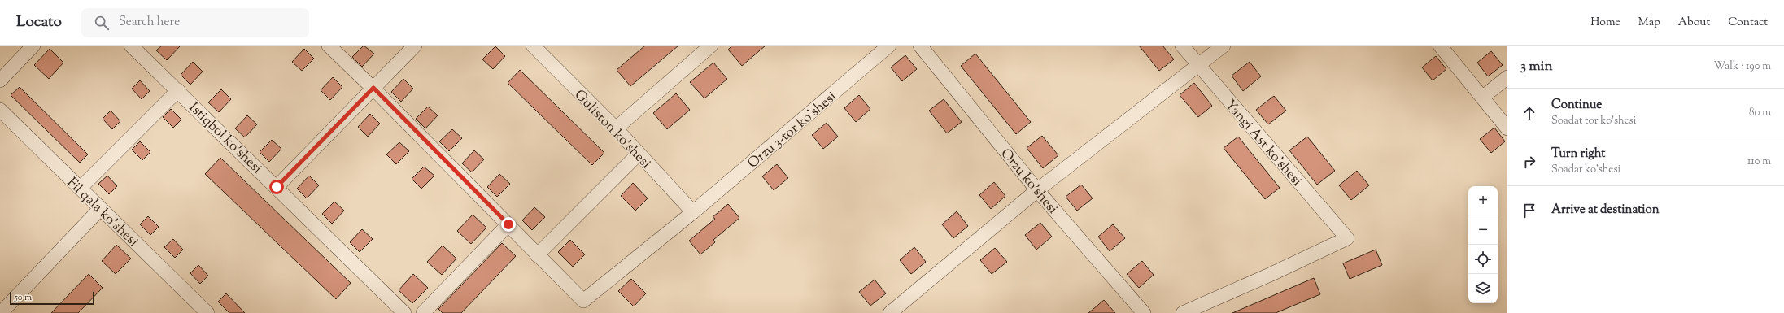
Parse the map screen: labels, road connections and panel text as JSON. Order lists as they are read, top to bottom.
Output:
{
  "streets": {
    "street": [
      "Guliston ko'shesi",
      "Orzu 3-tor ko'shesi",
      "Istiqbol ko'shesi",
      "Yangi Asr ko'shesi",
      "Orzu ko'shesi",
      "Fil qala ko'shesi"
    ]
  },
  "crossings": [
    ["Guliston ko'shesi", "Orzu 3-tor ko'shesi"]
  ],
  "scale_bar": "50 m",
  "page": {
    "header": "Locato",
    "search": "Search here",
    "nav": [
      "Home",
      "Map",
      "About",
      "Contact"
    ],
    "heading": ["3 min", "Walk · 190 m"],
    "list": [
      ["Continue", "Soadat tor ko'shesi", "80 m"],
      ["Turn right", "Soadat ko'shesi", "110 m"],
      "Arrive at destination"
    ],
    "map_buttons": ["+", "−"],
    "scale": "50 m"
  }
}
